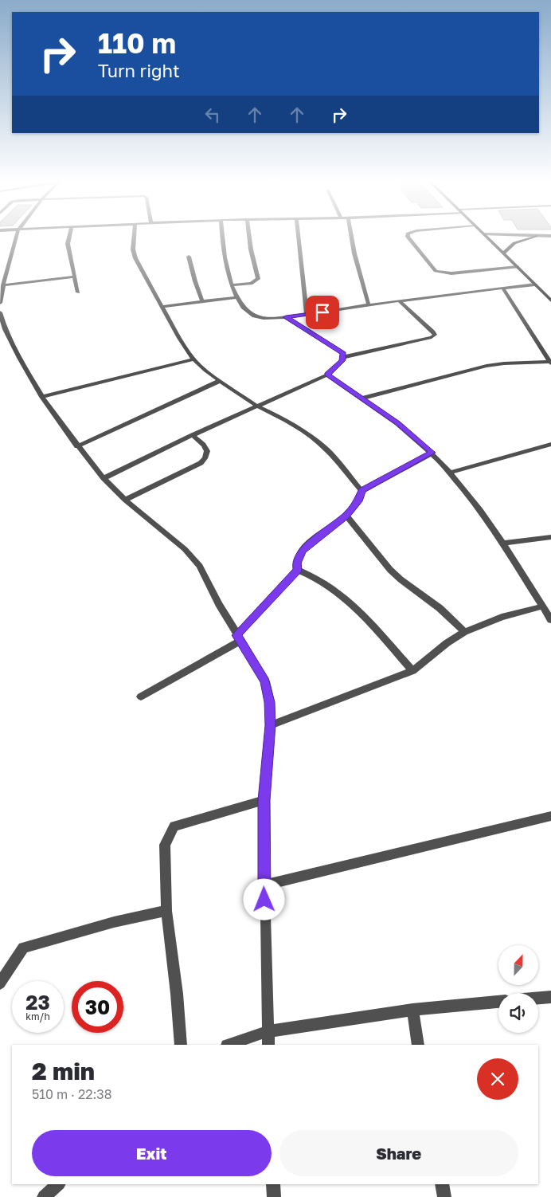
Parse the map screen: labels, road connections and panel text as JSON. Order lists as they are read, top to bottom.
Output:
{
  "north": "top",
  "page": {
    "turn": ["110 m", "Turn right"],
    "speed": "23 km/h",
    "limit": "30",
    "heading": ["2 min", "510 m · 22:38"],
    "buttons": ["Exit", "Share"]
  }
}
